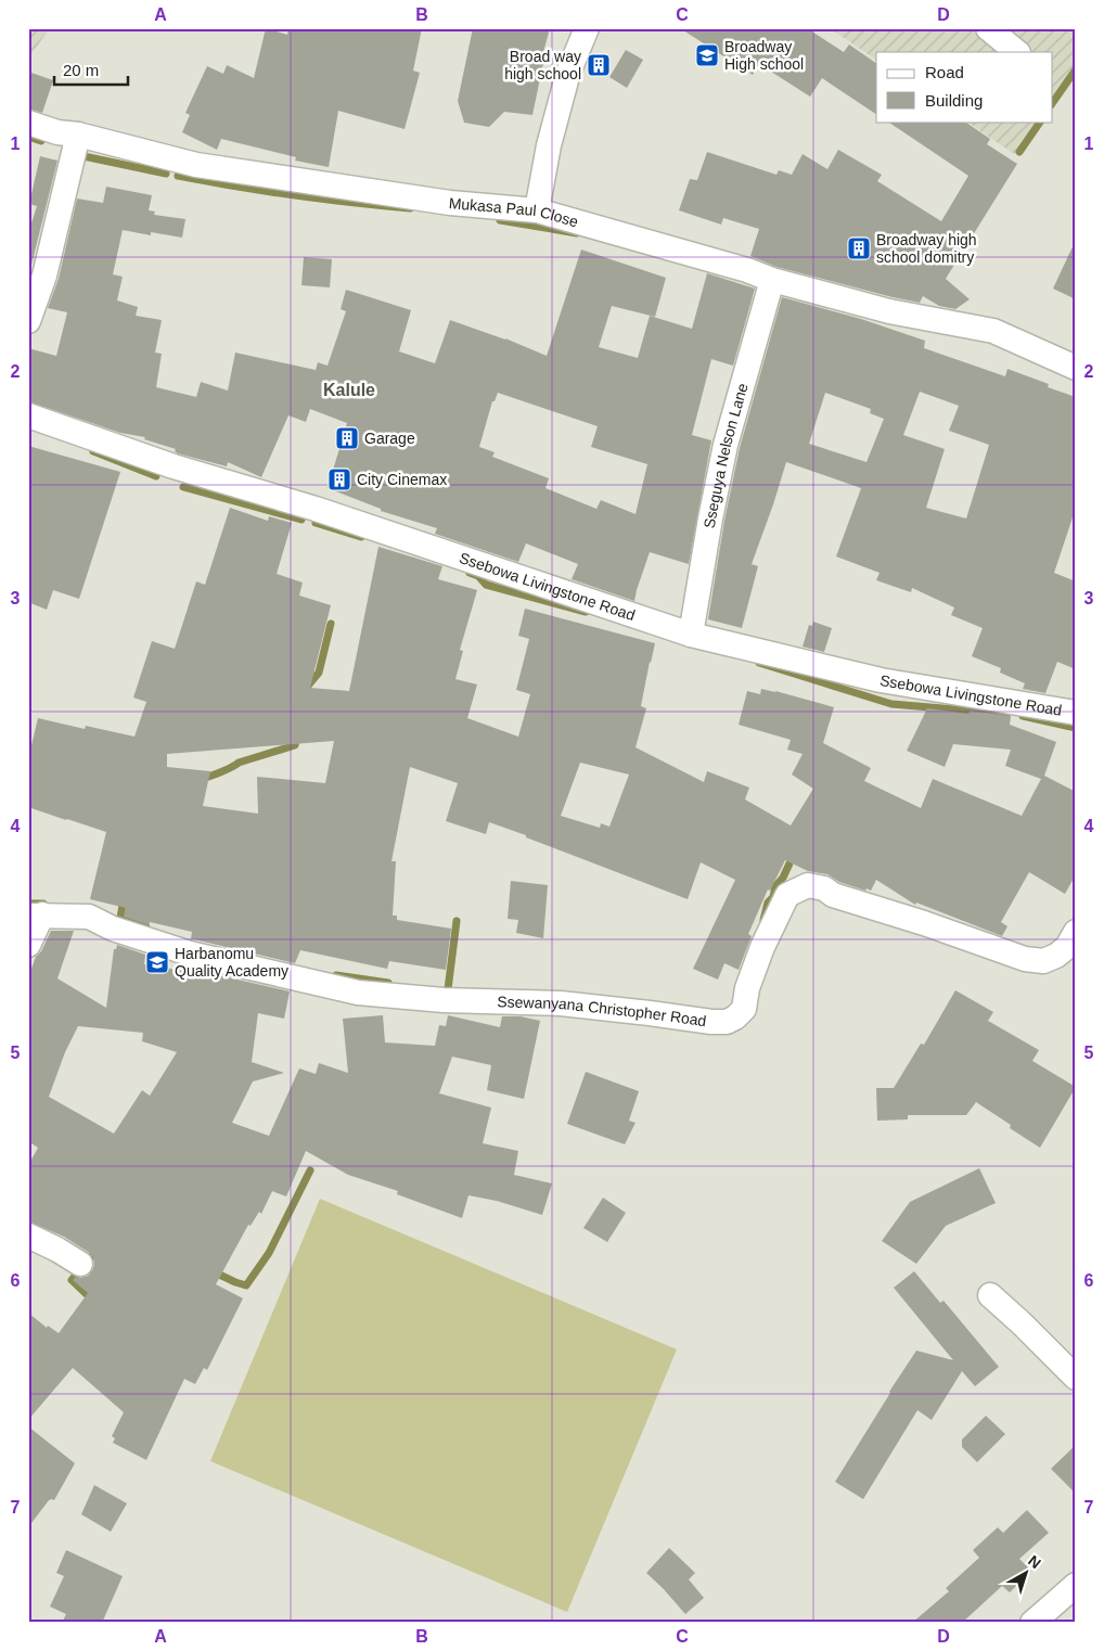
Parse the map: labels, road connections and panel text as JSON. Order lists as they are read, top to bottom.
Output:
{
  "streets": {
    "street": [
      "Mukasa Paul Close",
      "Sseguya Nelson Lane",
      "Ssebowa Livingstone Road",
      "Ssewanyana Christopher Road"
    ]
  },
  "crossings": [
    ["Mukasa Paul Close", "Sseguya Nelson Lane"],
    ["Sseguya Nelson Lane", "Ssebowa Livingstone Road"]
  ],
  "districts": ["Kalule"],
  "places": {
    "school or university": ["Broadway High school", "Harbanomu Quality Academy"],
    "building": [
      "Broad way high school",
      "Broadway high school domitry",
      "Garage",
      "City Cinemax"
    ]
  },
  "legend": ["Road", "Building"],
  "scale_bar": "20 m",
  "north": "top right",
  "grid": {
    "columns": [
      "A",
      "B",
      "C",
      "D"
    ],
    "rows": [
      "1",
      "2",
      "3",
      "4",
      "5",
      "6",
      "7"
    ]
  }
}
